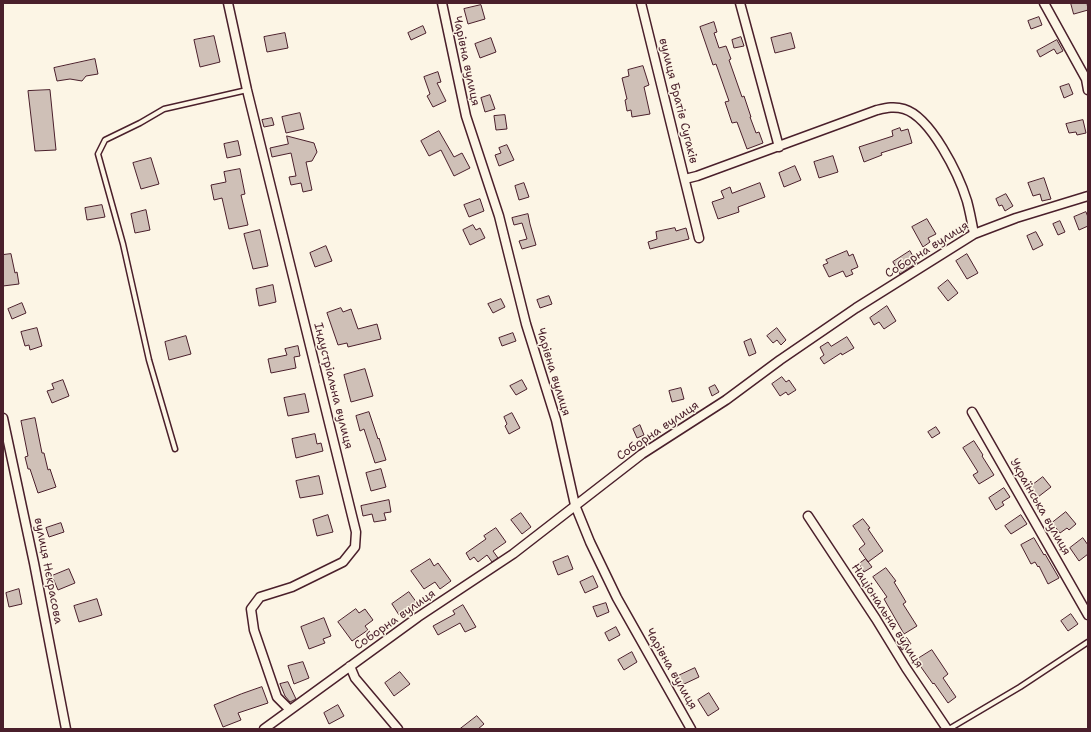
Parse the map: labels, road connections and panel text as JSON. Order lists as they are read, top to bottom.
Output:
{
  "streets": {
    "street": [
      "Чарівна вулиця",
      "вулиця Братів Сугаків",
      "Соборна вулиця",
      "Індустріальна вулиця",
      "Українська вулиця",
      "вулиця Нєкрасова",
      "Національна вулиця"
    ]
  },
  "crossings": [
    ["Чарівна вулиця", "Соборна вулиця"],
    ["вулиця Братів Сугаків", "Соборна вулиця"],
    ["Соборна вулиця", "Індустріальна вулиця"]
  ]
}
